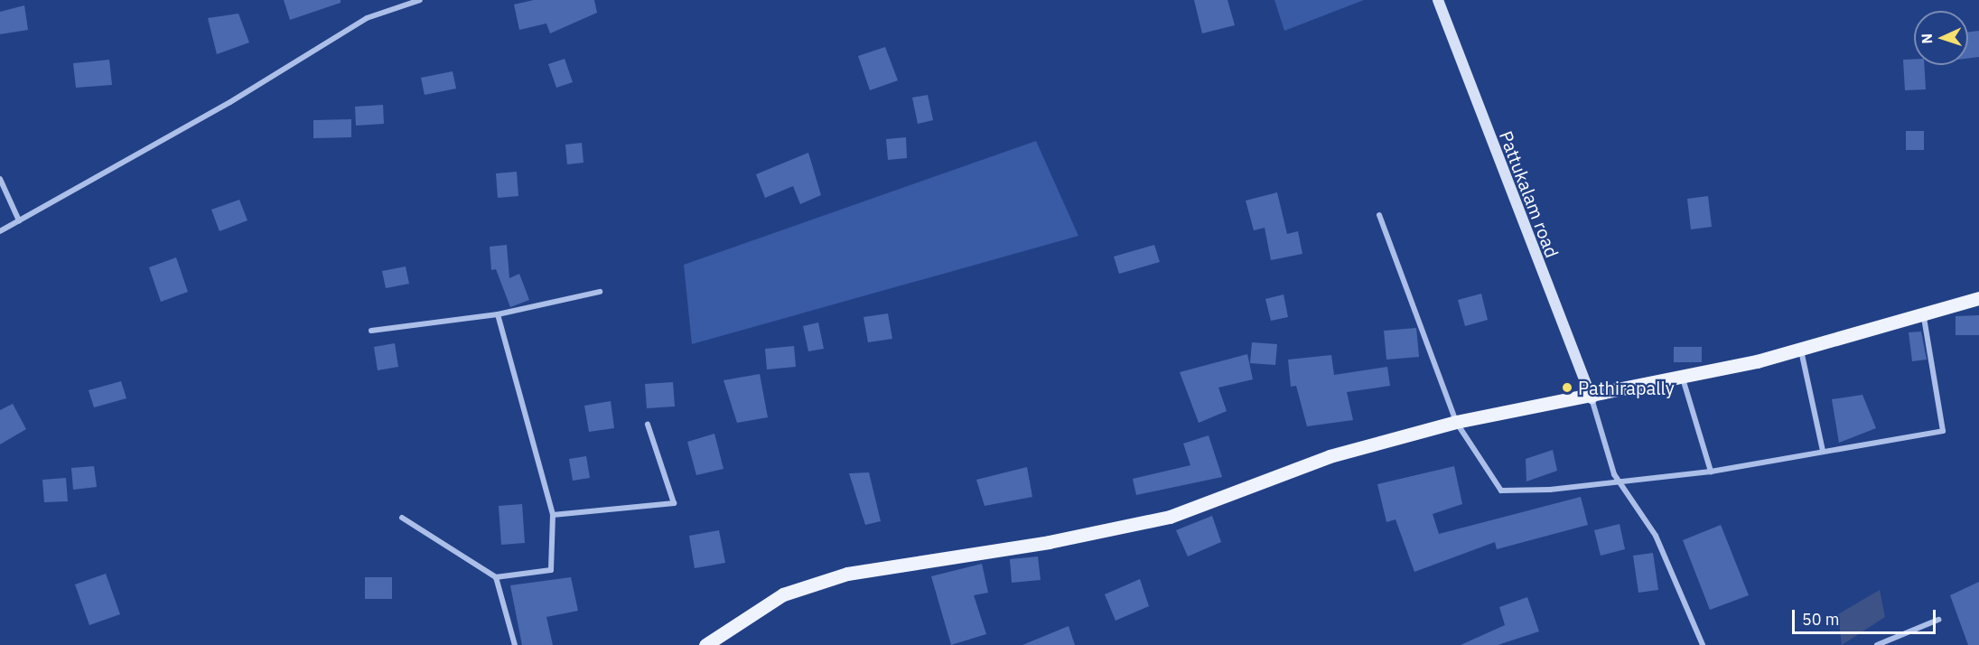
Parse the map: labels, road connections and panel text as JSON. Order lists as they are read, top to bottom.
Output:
{
  "streets": {
    "main road": ["Pattukalam road"]
  },
  "places": ["Pathirapally"],
  "scale_bar": "50 m",
  "north": "left"
}
